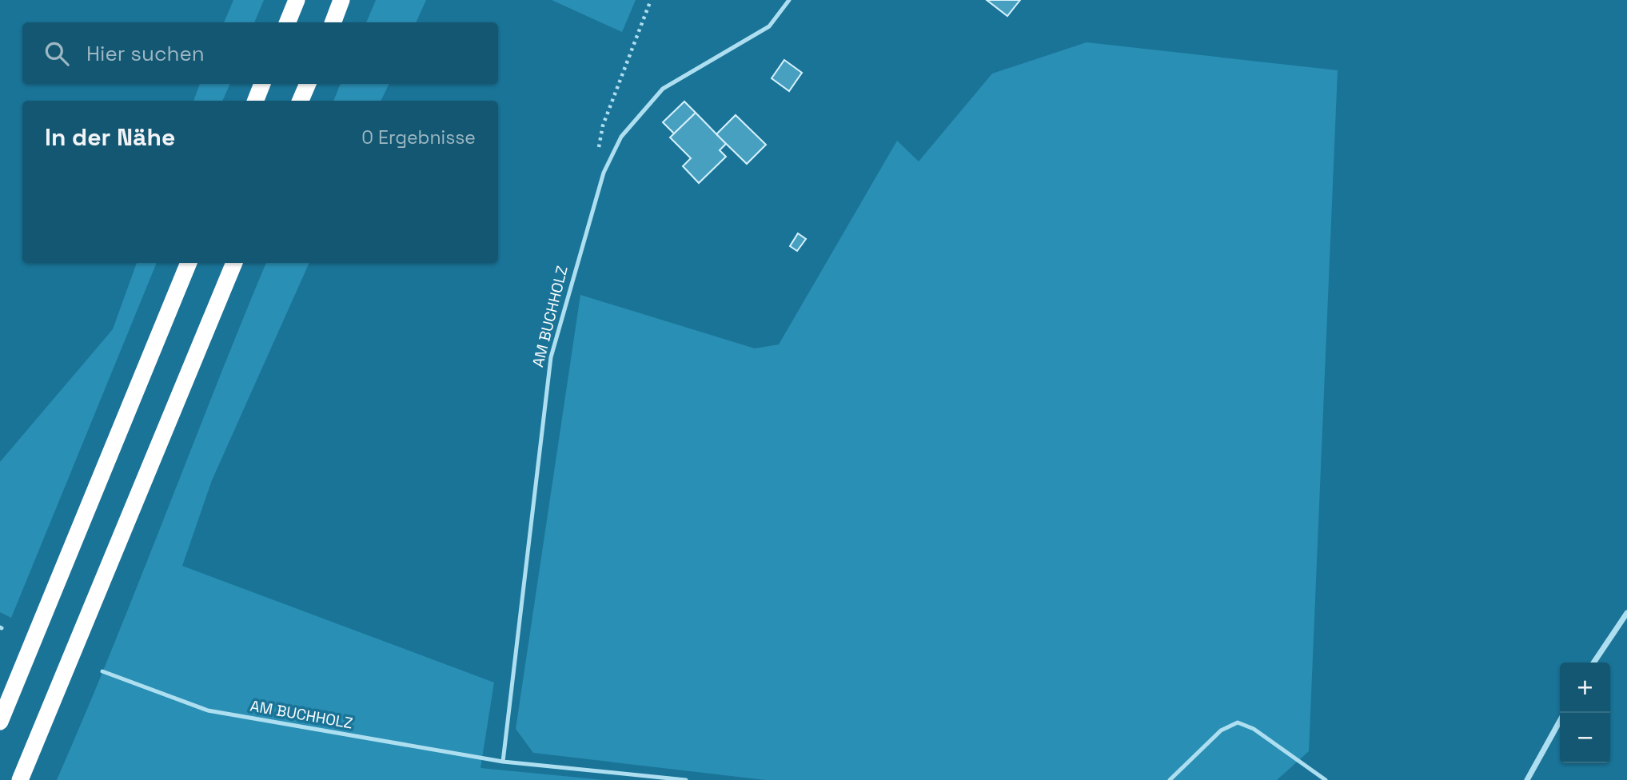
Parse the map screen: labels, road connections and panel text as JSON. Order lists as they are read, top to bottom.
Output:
{
  "streets": {
    "lane": ["AM BUCHHOLZ"]
  },
  "page": {
    "search": "Hier suchen",
    "heading": ["In der Nähe", "0 Ergebnisse"],
    "map_buttons": ["+", "−"]
  }
}
